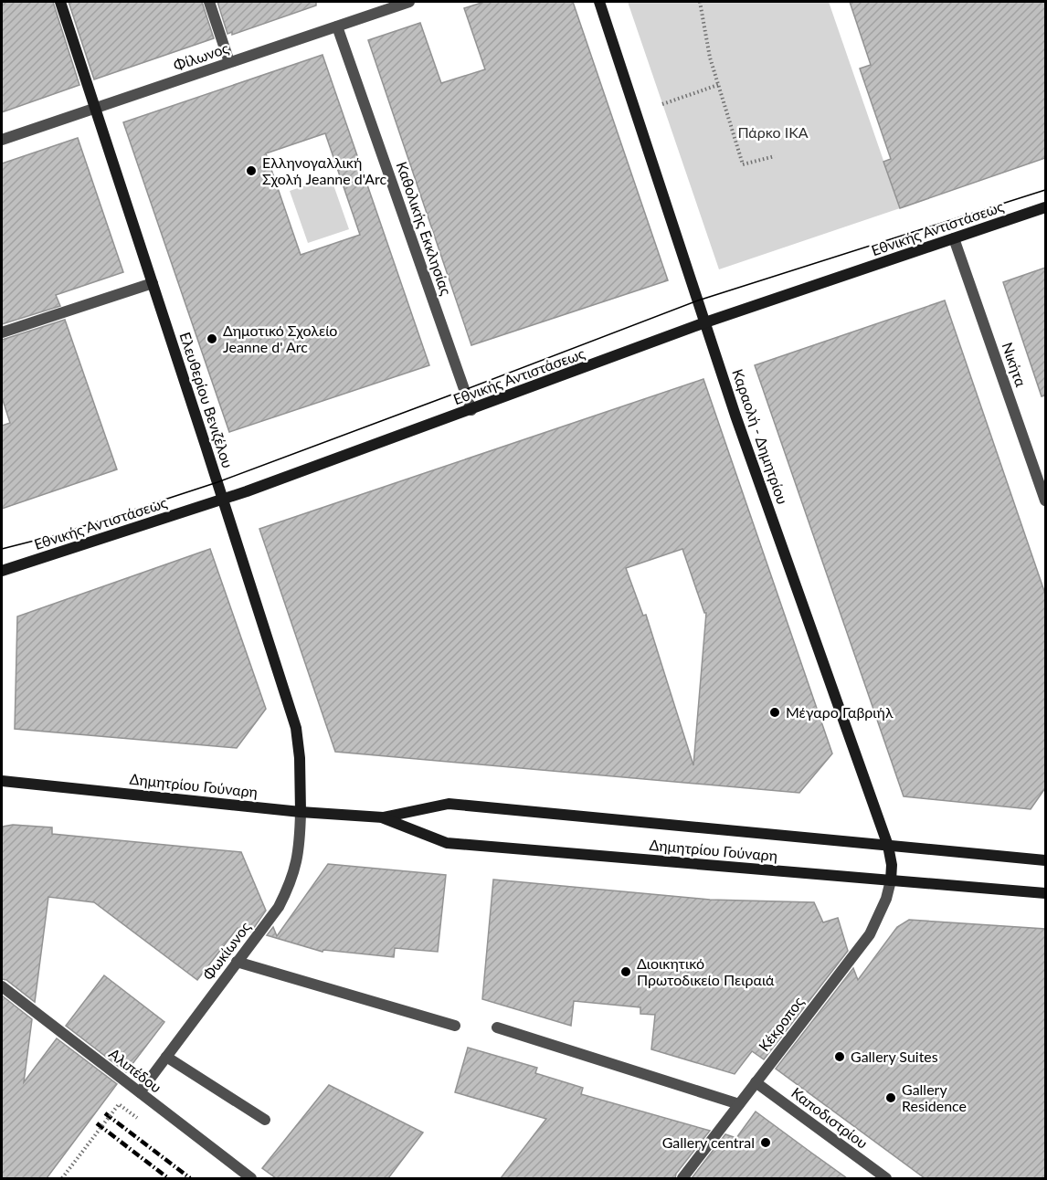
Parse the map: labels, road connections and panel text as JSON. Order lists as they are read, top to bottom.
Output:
{
  "streets": {
    "main road": [
      "Εθνικής Αντιστάσεως",
      "Ελευθερίου Βενιζέλου",
      "Καραολή - Δημητρίου",
      "Δημητρίου Γούναρη"
    ],
    "street": [
      "Φίλωνος",
      "Καθολικής Εκκλησίας",
      "Νικήτα",
      "Φωκίωνος",
      "Κέκροπος",
      "Αλιπέδου",
      "Καποδιστρίου"
    ]
  },
  "crossings": [
    ["Φίλωνος", "Καθολικής Εκκλησίας"],
    ["Φίλωνος", "Ελευθερίου Βενιζέλου"],
    ["Καθολικής Εκκλησίας", "Εθνικής Αντιστάσεως"],
    ["Εθνικής Αντιστάσεως", "Νικήτα"],
    ["Εθνικής Αντιστάσεως", "Ελευθερίου Βενιζέλου"],
    ["Εθνικής Αντιστάσεως", "Καραολή - Δημητρίου"],
    ["Ελευθερίου Βενιζέλου", "Δημητρίου Γούναρη"],
    ["Ελευθερίου Βενιζέλου", "Φωκίωνος"],
    ["Καραολή - Δημητρίου", "Δημητρίου Γούναρη"],
    ["Καραολή - Δημητρίου", "Κέκροπος"],
    ["Δημητρίου Γούναρη", "Φωκίωνος"],
    ["Δημητρίου Γούναρη", "Κέκροπος"],
    ["Φωκίωνος", "Αλιπέδου"],
    ["Κέκροπος", "Καποδιστρίου"]
  ],
  "parks": ["Πάρκο ΙΚΑ"],
  "places": [
    "Ελληνογαλλική Σχολή Jeanne d'Arc",
    "Δημοτικό Σχολείο Jeanne d' Arc",
    "Μέγαρο Γαβριήλ",
    "Διοικητικό Πρωτοδικείο Πειραιά",
    "Gallery Suites",
    "Gallery Residence",
    "Gallery central"
  ]
}
